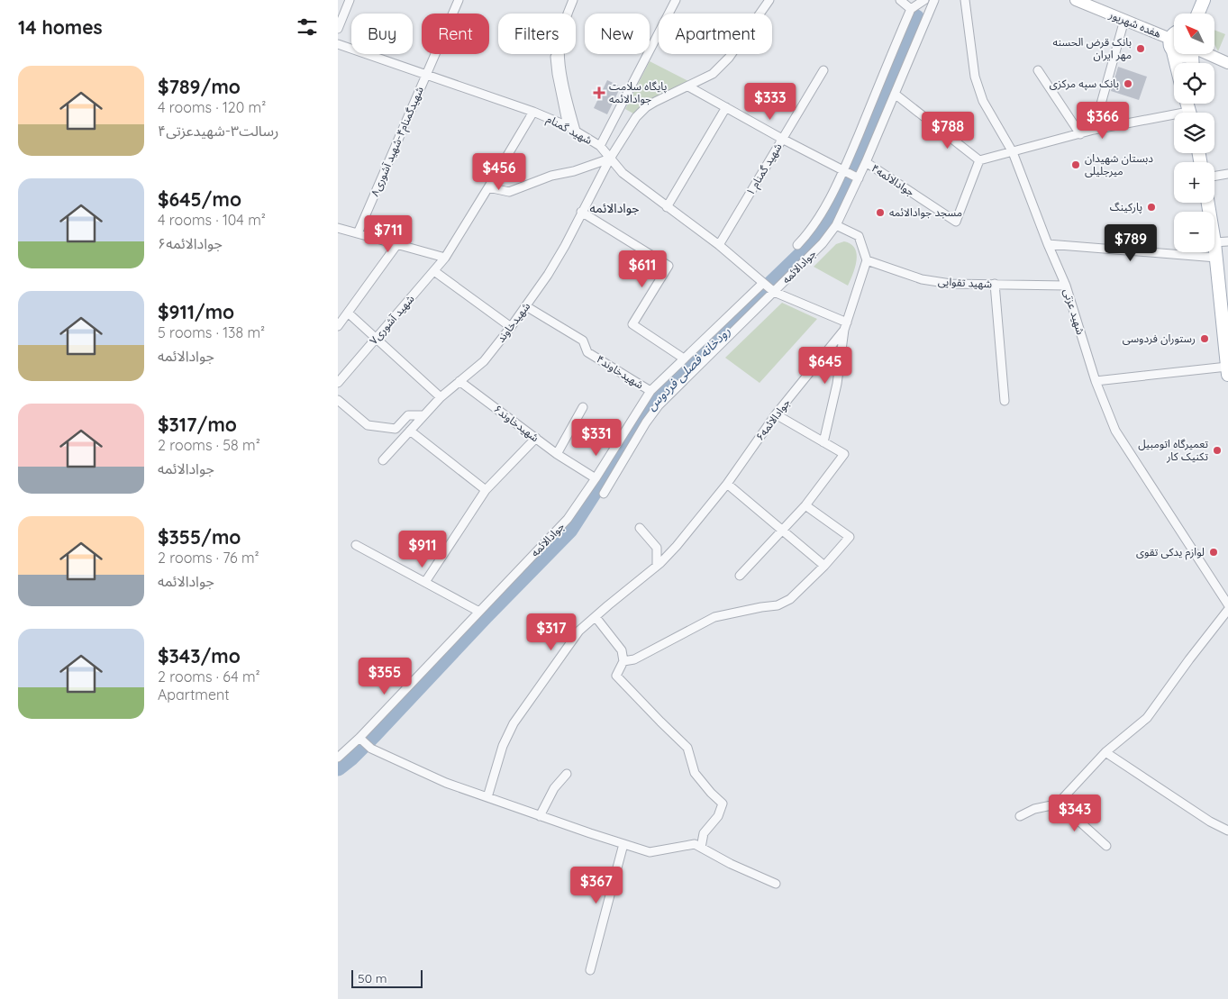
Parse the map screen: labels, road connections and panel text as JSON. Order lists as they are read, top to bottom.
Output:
{
  "streets": {
    "main road": ["هفده شهریور"],
    "street": [
      "شهید گمنام",
      "شهیدگمنام۴-شهید آشوری۸",
      "شهید گمنام ۱",
      "جوادالائمه۴",
      "جوادالائمه",
      "شهید تقوایی",
      "شهید عزتی",
      "شهید آشوری۷",
      "شهیدخاوند",
      "شهیدخاوند۴",
      "جوادالائمه۶",
      "شهیدخاوند۶"
    ]
  },
  "crossings": [
    ["شهید گمنام", "شهیدگمنام۴-شهید آشوری۸"],
    ["شهید گمنام", "شهید گمنام ۱"],
    ["شهید گمنام", "جوادالائمه"],
    ["شهید گمنام", "شهید آشوری۷"],
    ["شهید گمنام", "شهیدخاوند"],
    ["شهید گمنام", "جوادالائمه۶"],
    ["جوادالائمه۴", "جوادالائمه"],
    ["جوادالائمه", "شهیدخاوند۴"],
    ["جوادالائمه", "شهیدخاوند۶"],
    ["شهید تقوایی", "شهید عزتی"],
    ["شهید تقوایی", "جوادالائمه۶"],
    ["شهیدخاوند", "شهیدخاوند۴"],
    ["شهیدخاوند", "شهیدخاوند۶"]
  ],
  "districts": ["جوادالائمه"],
  "water": ["رودخانه فصلی فردوس"],
  "places": {
    "other": [
      "بانک قرض الحسنه مهر ایران",
      "بانک سپه مرکزی",
      "دبستان شهیدان میرجلیلی",
      "پارکینگ",
      "مسجد جوادالائمه",
      "رستوران فردوسی",
      "تعمیرگاه اتومبیل تکنیک کار",
      "لوازم یدکی تقوی"
    ],
    "health": ["پایگاه سلامت جوادالائمه"]
  },
  "scale_bar": "50 m",
  "north": "top left",
  "page": {
    "heading": "14 homes",
    "map_buttons": ["+", "−"],
    "chip": [
      "Buy",
      "Rent",
      "Filters",
      "New",
      "Apartment"
    ],
    "list": [
      {
        "name": "$789/mo",
        "note": "4 rooms · 120 m² · رسالت۳-شهیدعزتی۴"
      },
      {
        "name": "$645/mo",
        "note": "4 rooms · 104 m² · جوادالائمه۶"
      },
      {
        "name": "$911/mo",
        "note": "5 rooms · 138 m² · جوادالائمه"
      },
      {
        "name": "$317/mo",
        "note": "2 rooms · 58 m² · جوادالائمه"
      },
      {
        "name": "$355/mo",
        "note": "2 rooms · 76 m² · جوادالائمه"
      },
      {
        "name": "$343/mo",
        "note": "2 rooms · 64 m² · Apartment"
      }
    ],
    "price": [
      "$333",
      "$366",
      "$788",
      "$456",
      "$711",
      "$789",
      "$611",
      "$645",
      "$331",
      "$911",
      "$317",
      "$355",
      "$343",
      "$367"
    ],
    "scale": "50 m"
  }
}
